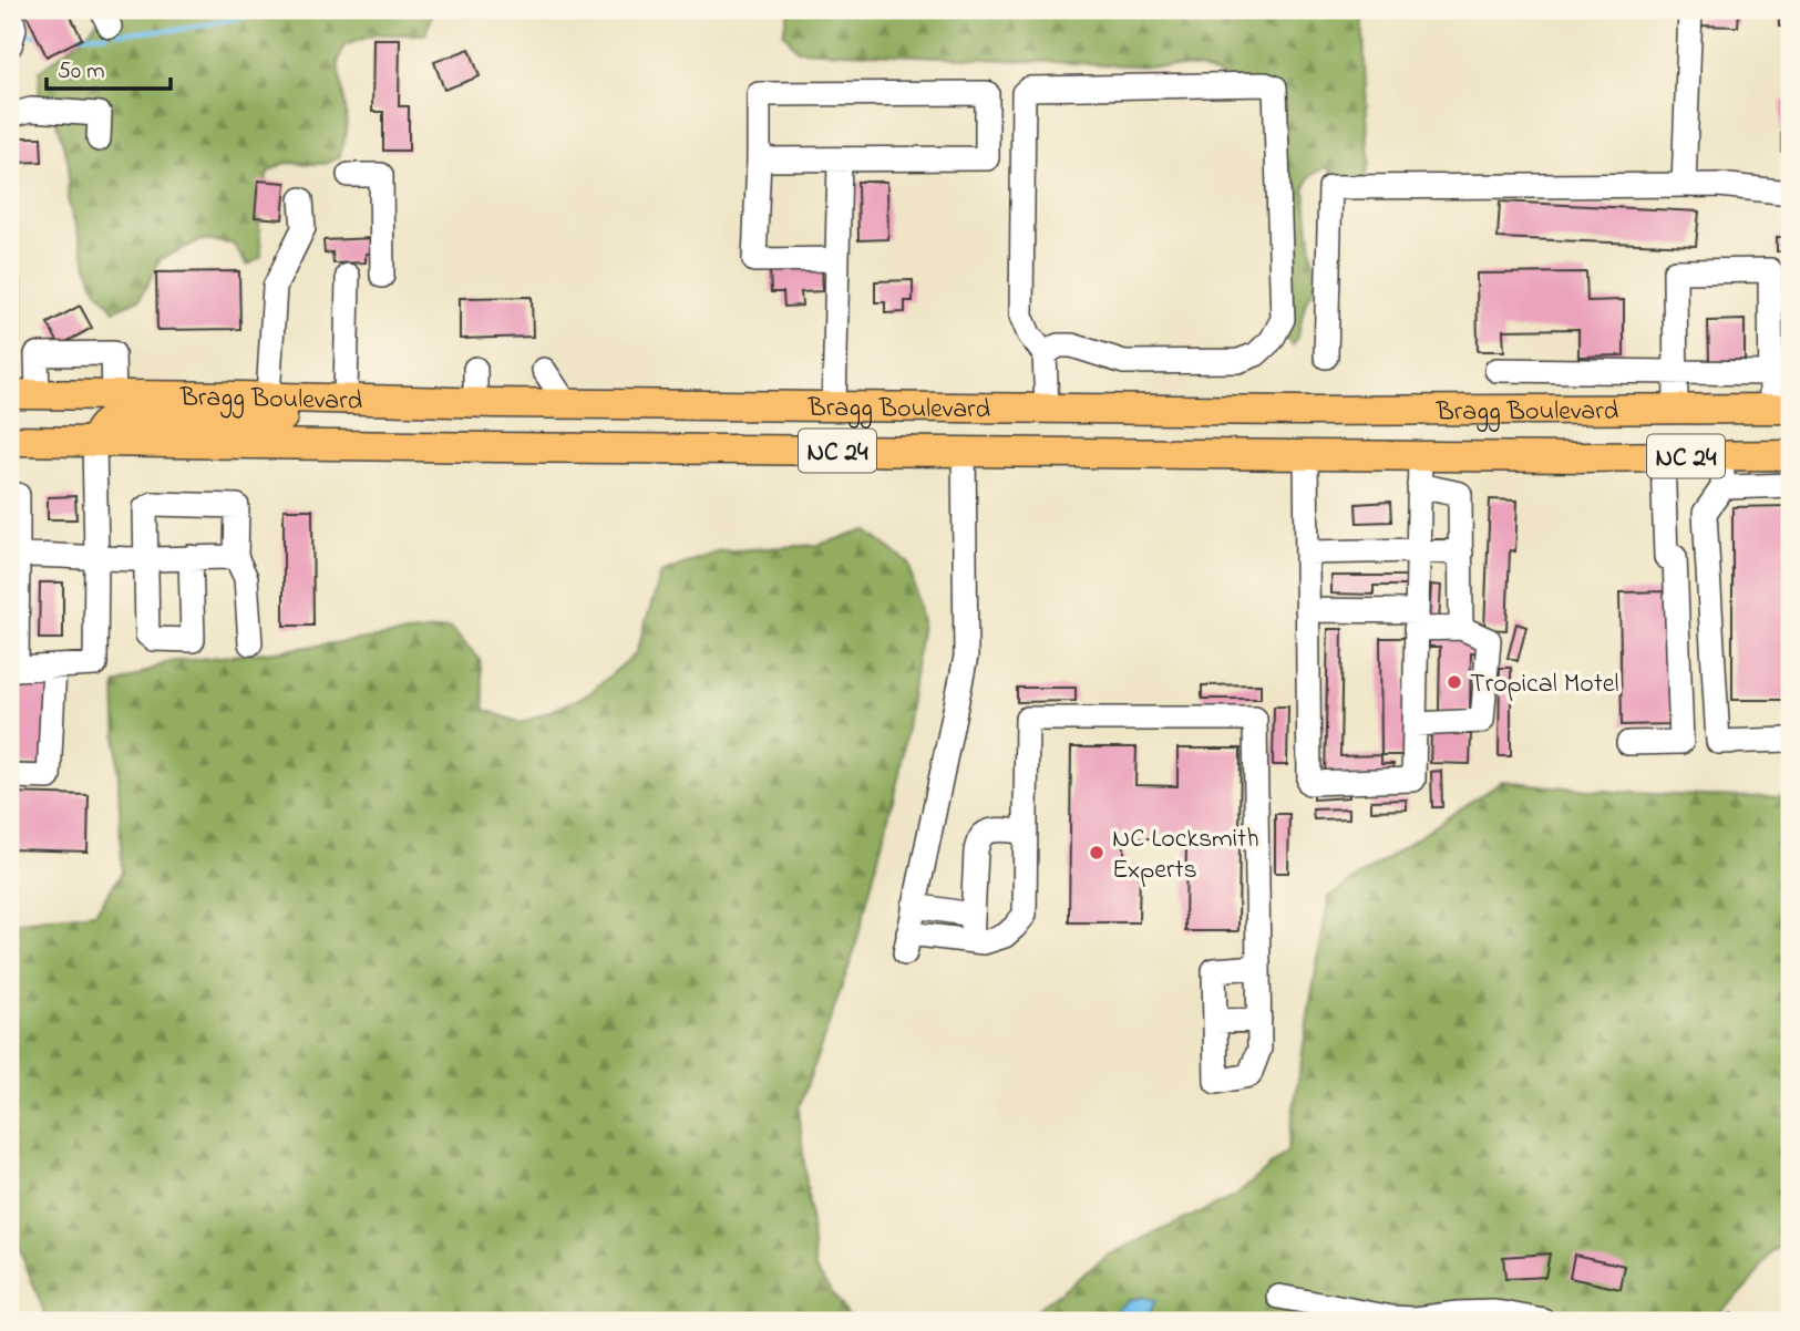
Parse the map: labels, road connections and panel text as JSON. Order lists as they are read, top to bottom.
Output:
{
  "streets": {
    "main road": ["Bragg Boulevard", "NC 24"]
  },
  "places": ["Tropical Motel", "NC Locksmith Experts"],
  "scale_bar": "50 m"
}
